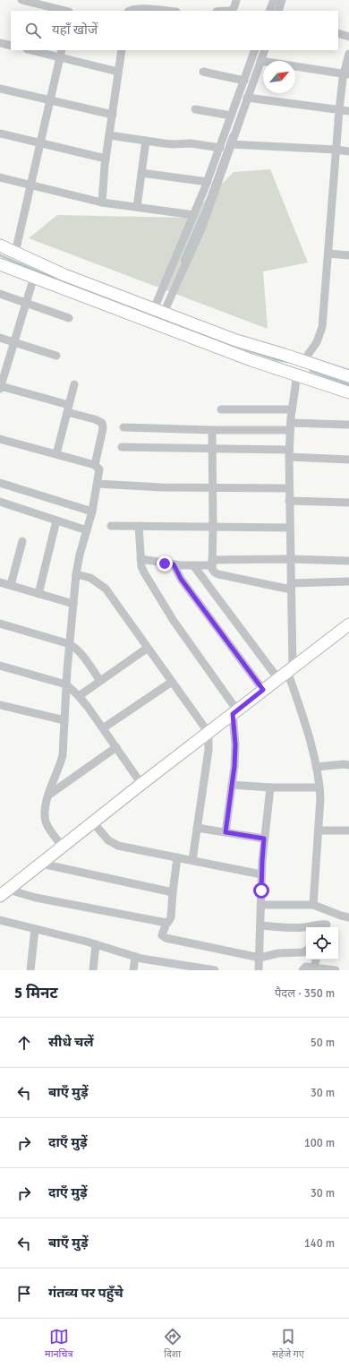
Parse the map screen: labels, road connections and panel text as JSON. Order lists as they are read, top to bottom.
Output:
{
  "north": "top right",
  "page": {
    "search": "यहाँ खोजें",
    "heading": ["5 मिनट", "पैदल · 350 m"],
    "list": [
      ["सीधे चलें", "50 m"],
      ["बाएँ मुड़ें", "30 m"],
      ["दाएँ मुड़ें", "100 m"],
      ["दाएँ मुड़ें", "30 m"],
      ["बाएँ मुड़ें", "140 m"],
      "गंतव्य पर पहुँचे"
    ],
    "nav": ["मानचित्र", "दिशा", "सहेजे गए"]
  }
}
